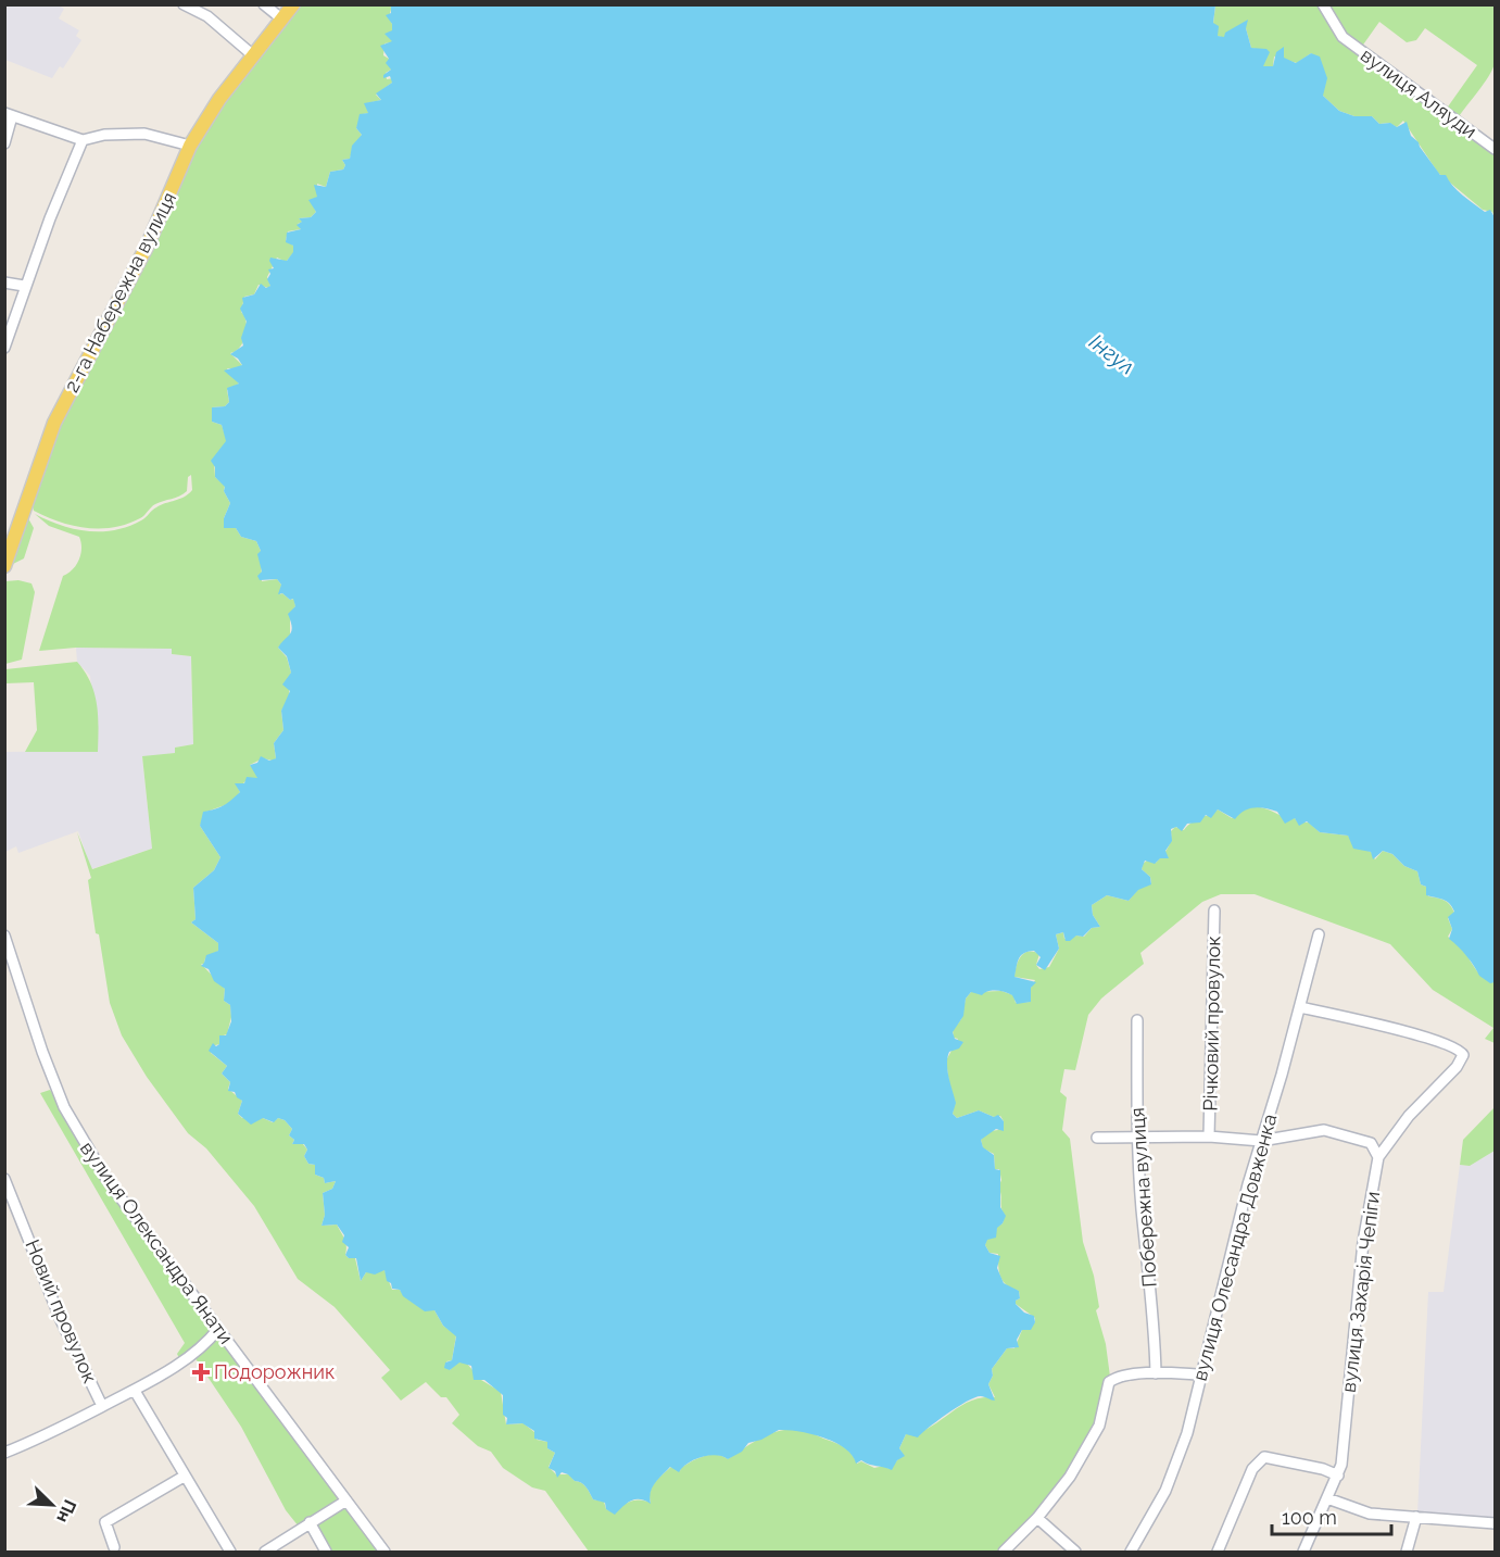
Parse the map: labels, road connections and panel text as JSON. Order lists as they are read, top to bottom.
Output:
{
  "streets": {
    "main road": ["2-га Набережна вулиця"],
    "street": [
      "вулиця Аляуди",
      "Річковий провулок",
      "Побережна вулиця",
      "вулиця Олександра Янати",
      "вулиця Олесандра Довженка",
      "вулиця Захарія Чепіги",
      "Новий провулок"
    ]
  },
  "crossings": [
    ["вулиця Олесандра Довженка", "вулиця Захарія Чепіги"]
  ],
  "water": ["Інгул"],
  "places": {
    "health": ["Подорожник"]
  },
  "scale_bar": "100 m",
  "north": "bottom right"
}
